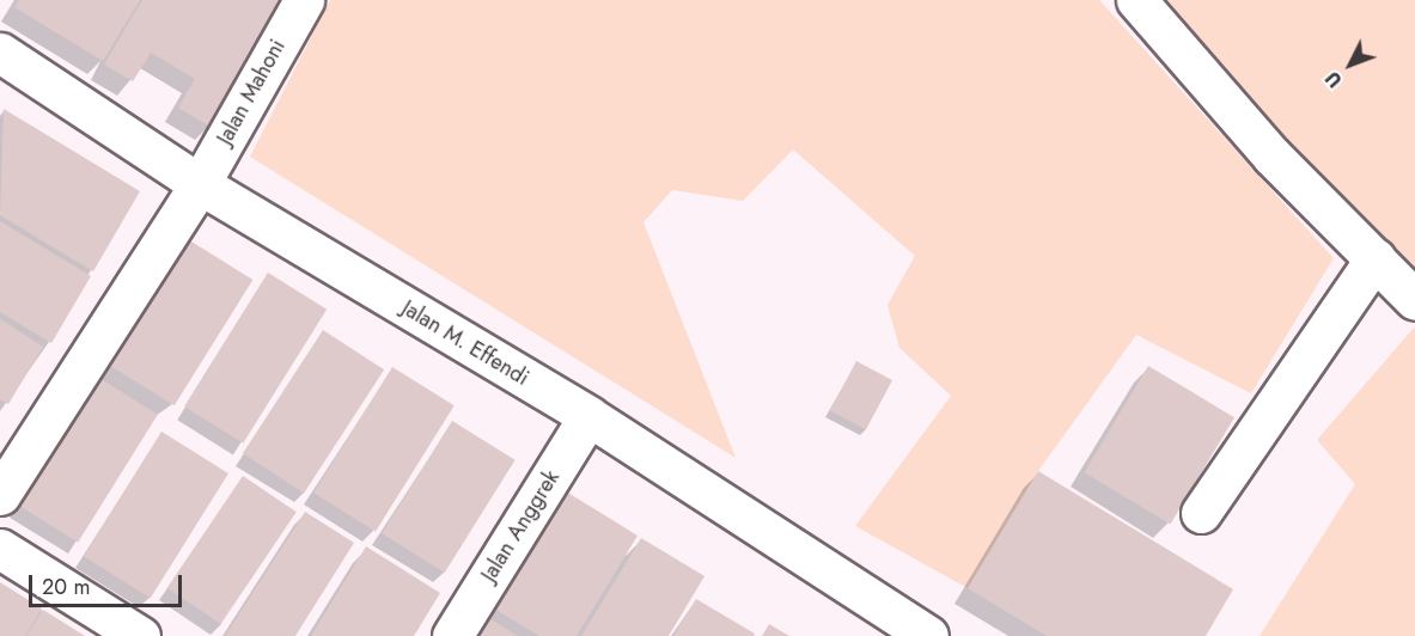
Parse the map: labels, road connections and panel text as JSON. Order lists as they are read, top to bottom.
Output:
{
  "streets": {
    "street": ["Jalan Mahoni", "Jalan M. Effendi", "Jalan Anggrek"]
  },
  "crossings": [
    ["Jalan Mahoni", "Jalan M. Effendi"],
    ["Jalan M. Effendi", "Jalan Anggrek"]
  ],
  "scale_bar": "20 m",
  "north": "bottom left"
}
